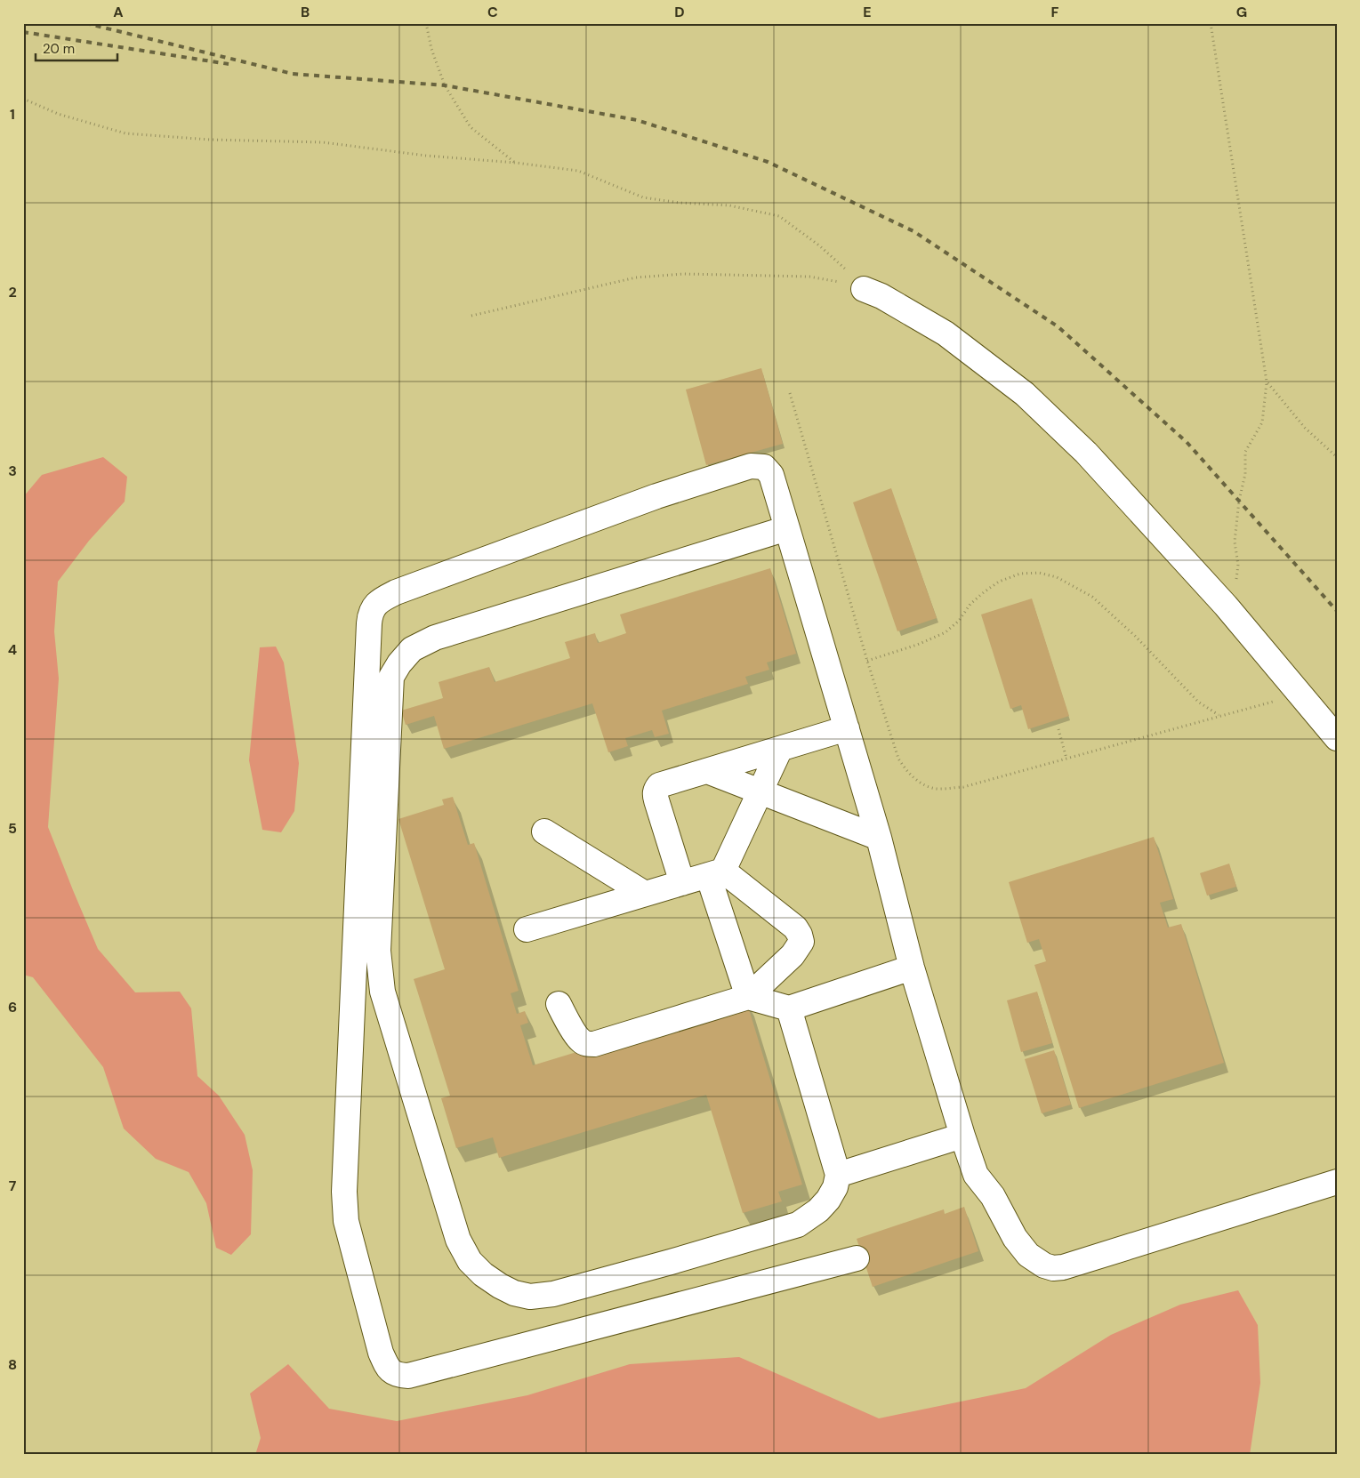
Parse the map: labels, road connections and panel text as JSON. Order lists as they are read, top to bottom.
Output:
{
  "scale_bar": "20 m",
  "grid": {
    "columns": [
      "A",
      "B",
      "C",
      "D",
      "E",
      "F",
      "G"
    ],
    "rows": [
      "1",
      "2",
      "3",
      "4",
      "5",
      "6",
      "7",
      "8"
    ]
  }
}
